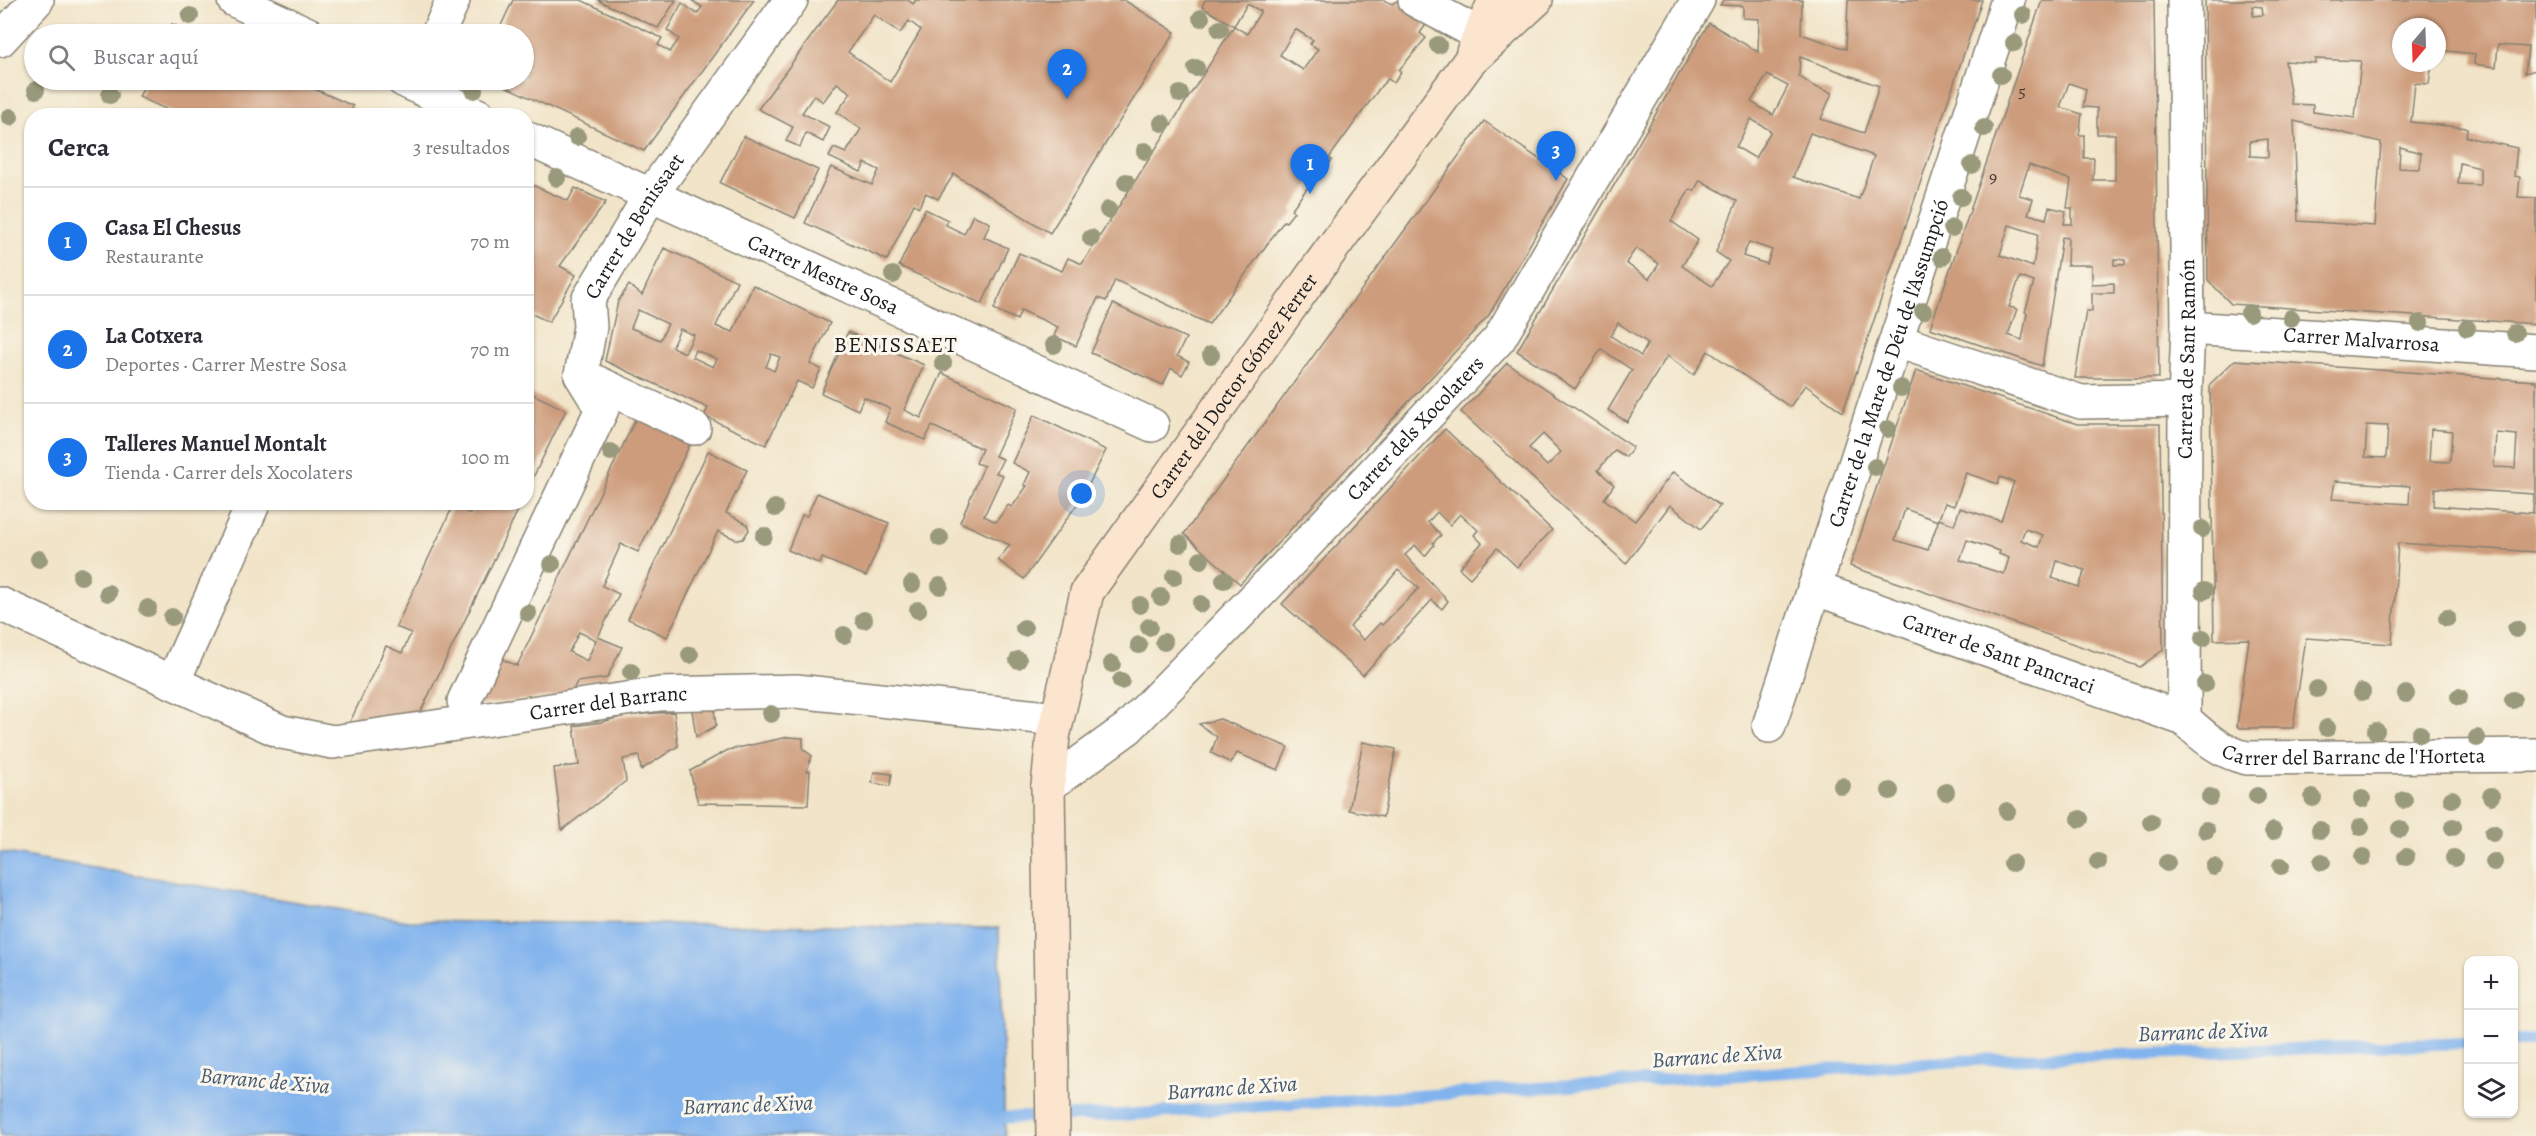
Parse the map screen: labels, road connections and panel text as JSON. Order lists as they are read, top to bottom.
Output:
{
  "streets": {
    "street": [
      "Carrer de Benissaet",
      "Carrer Mestre Sosa",
      "Carrer Malvarrosa",
      "Carrera de Sant Ramón",
      "Carrer de la Mare de Déu de l'Assumpció",
      "Carrer del Doctor Gómez Ferrer",
      "Carrer dels Xocolaters",
      "Carrer de Sant Pancraci",
      "Carrer del Barranc",
      "Carrer del Barranc de l'Horteta"
    ]
  },
  "crossings": [
    ["Carrer de Benissaet", "Carrer Mestre Sosa"],
    ["Carrer Malvarrosa", "Carrera de Sant Ramón"],
    ["Carrera de Sant Ramón", "Carrer de Sant Pancraci"],
    ["Carrera de Sant Ramón", "Carrer del Barranc de l'Horteta"],
    ["Carrer de la Mare de Déu de l'Assumpció", "Carrer de Sant Pancraci"],
    ["Carrer del Doctor Gómez Ferrer", "Carrer dels Xocolaters"],
    ["Carrer del Doctor Gómez Ferrer", "Carrer del Barranc"],
    ["Carrer de Sant Pancraci", "Carrer del Barranc de l'Horteta"]
  ],
  "districts": ["BENISSAET"],
  "water": ["Barranc de Xiva"],
  "house_numbers": ["5", "9"],
  "north": "bottom",
  "page": {
    "search": "Buscar aquí",
    "pins": ["2", "3", "1"],
    "heading": ["Cerca", "3 resultados"],
    "list": [
      {
        "mark": "1",
        "name": "Casa El Chesus",
        "note": "Restaurante",
        "value": "70 m"
      },
      {
        "mark": "2",
        "name": "La Cotxera",
        "note": "Deportes · Carrer Mestre Sosa",
        "value": "70 m"
      },
      {
        "mark": "3",
        "name": "Talleres Manuel Montalt",
        "note": "Tienda · Carrer dels Xocolaters",
        "value": "100 m"
      }
    ],
    "map_buttons": ["+", "−"]
  }
}
